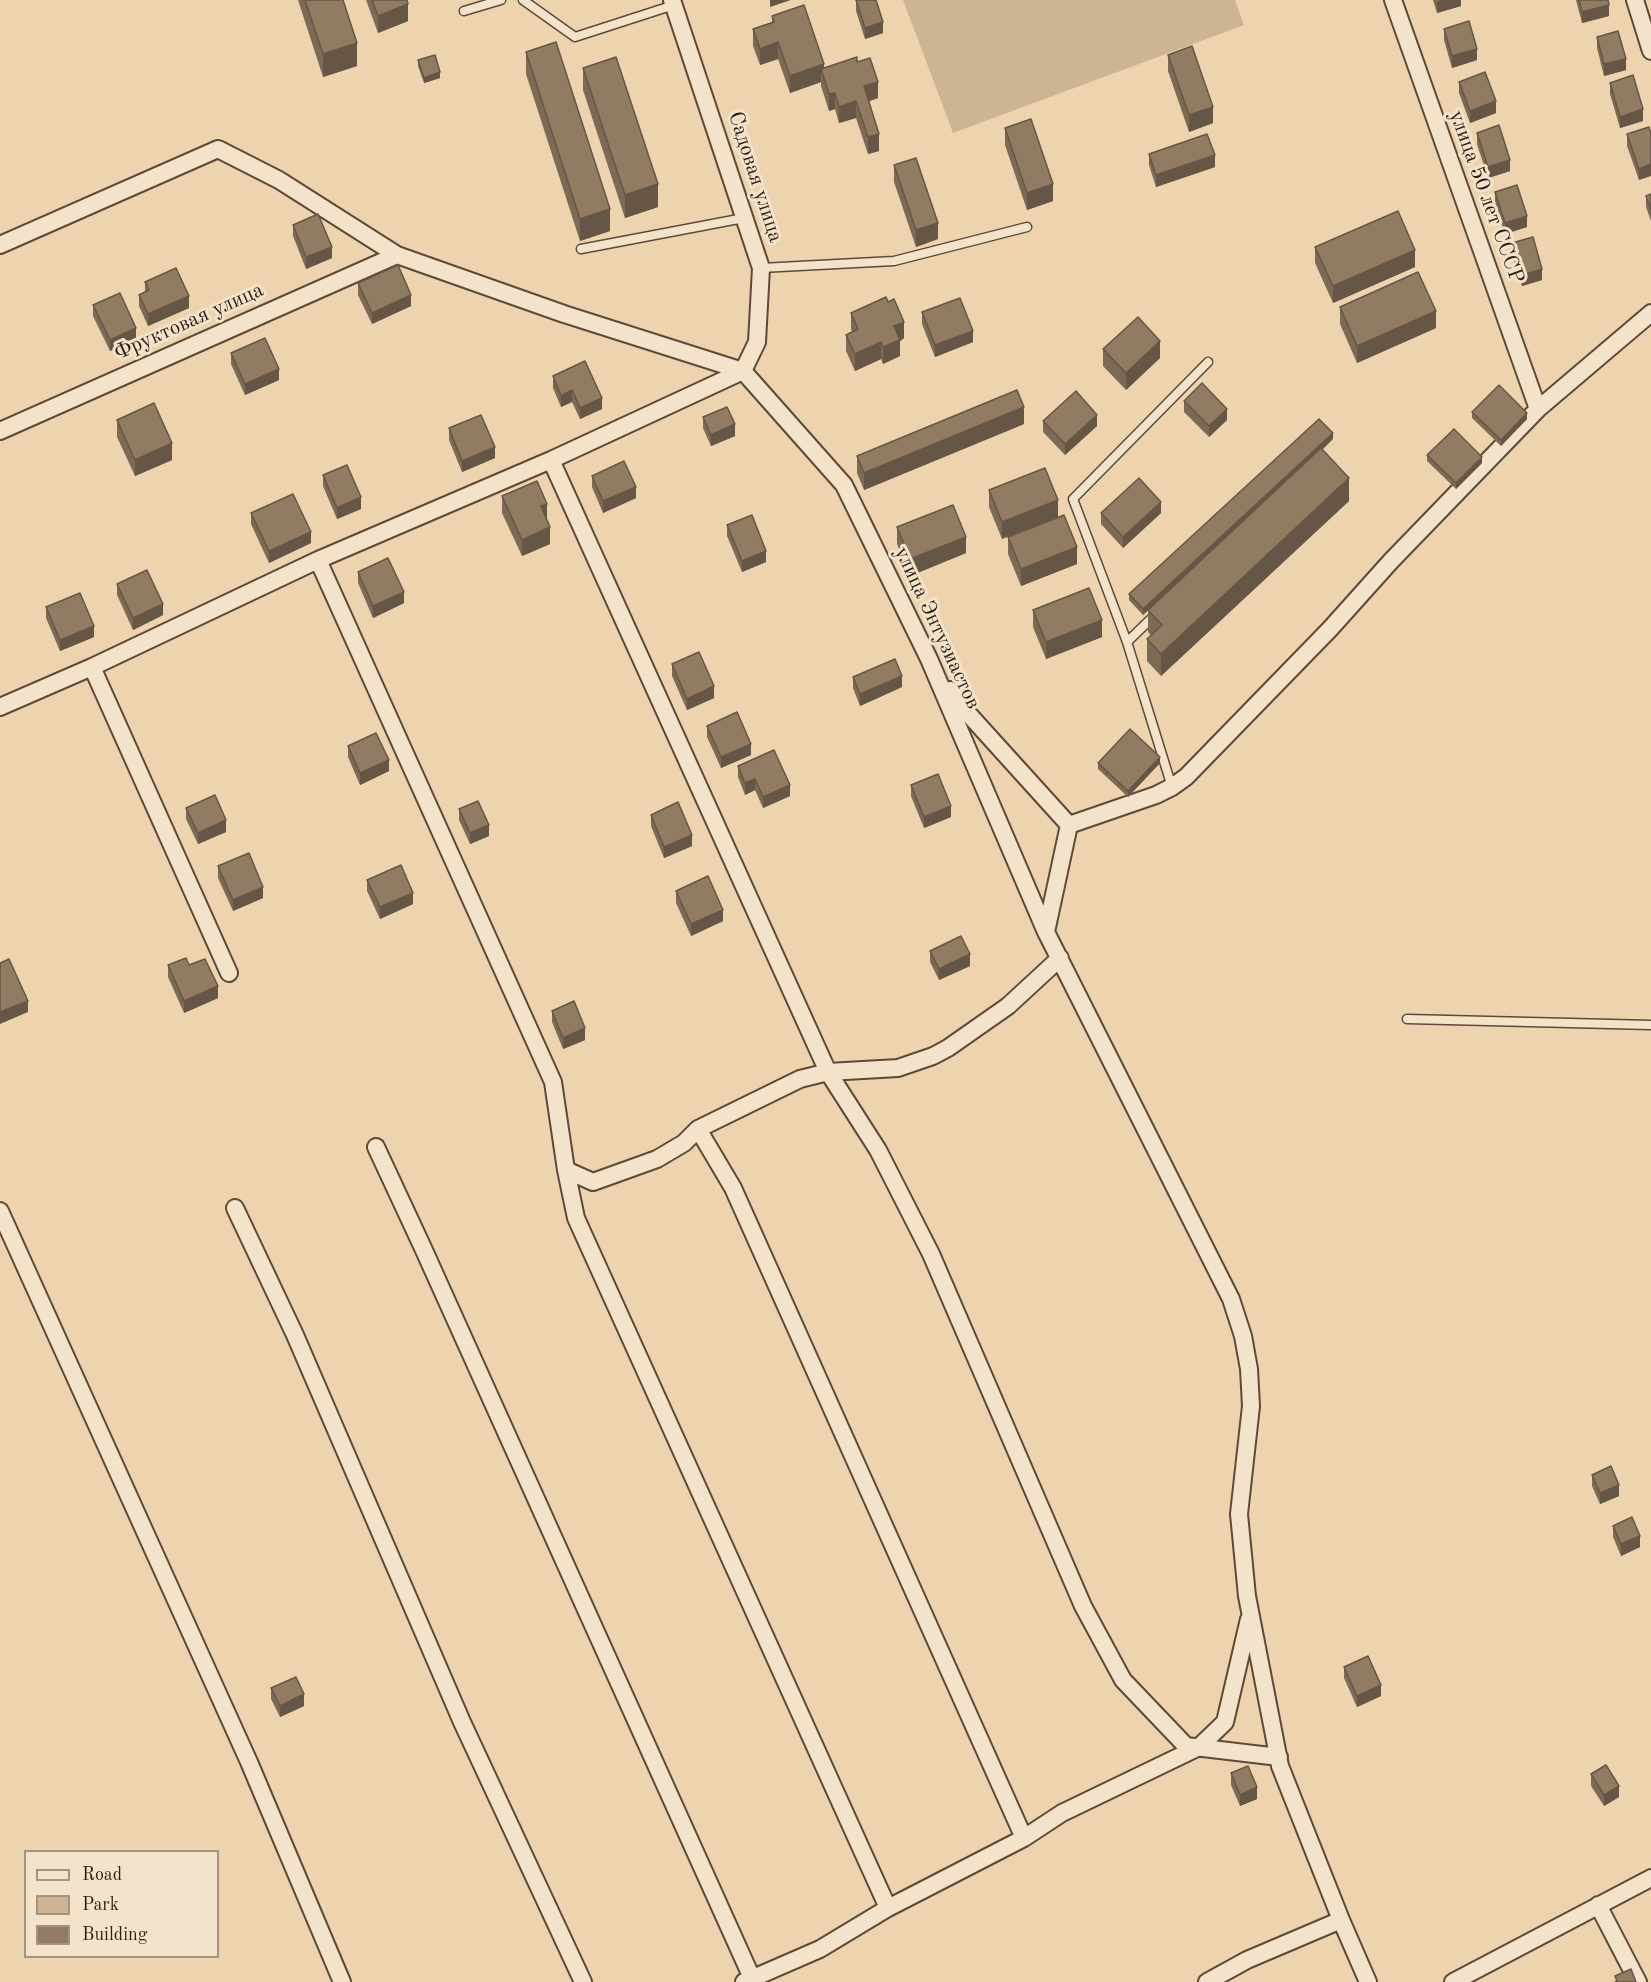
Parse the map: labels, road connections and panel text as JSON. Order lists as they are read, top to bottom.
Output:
{
  "streets": {
    "street": [
      "Садовая улица",
      "улица 50 лет СССР",
      "Фруктовая улица",
      "улица Энтузиастов"
    ]
  },
  "crossings": [
    ["Садовая улица", "улица Энтузиастов"]
  ],
  "legend": ["Road", "Park", "Building"]
}
